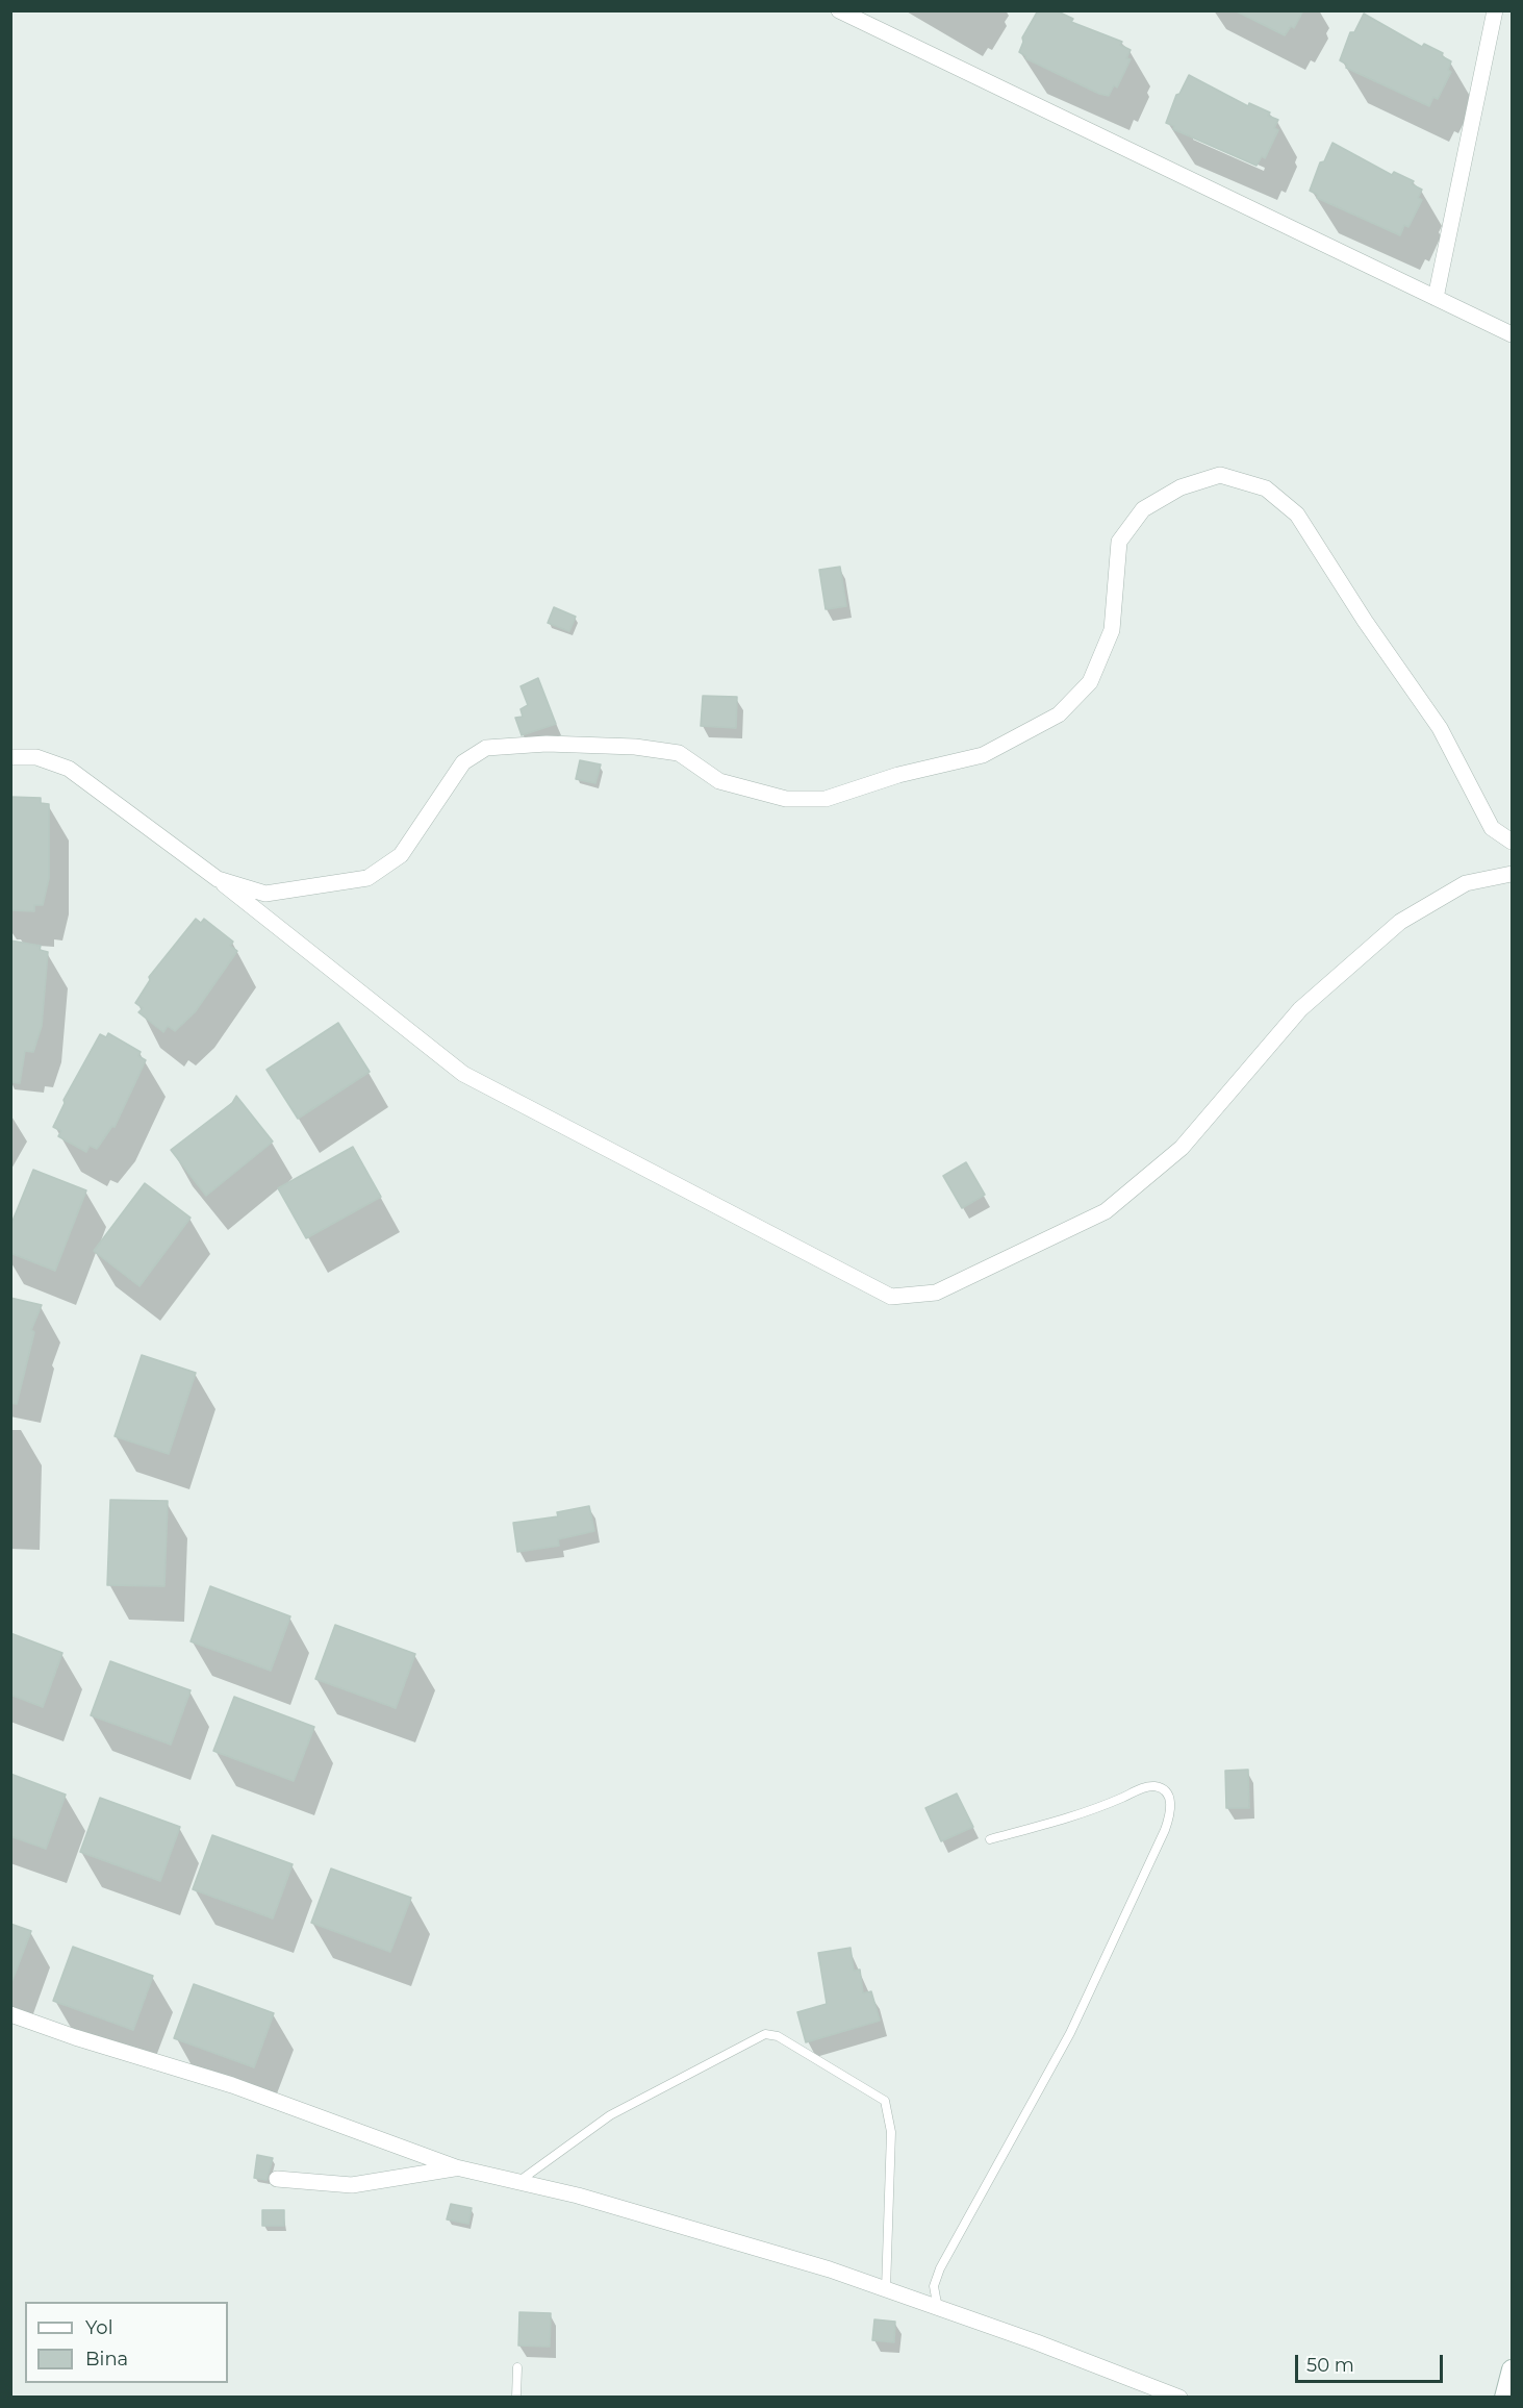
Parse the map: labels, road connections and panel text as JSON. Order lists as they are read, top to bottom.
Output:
{
  "legend": ["Yol", "Bina"],
  "scale_bar": "50 m"
}
